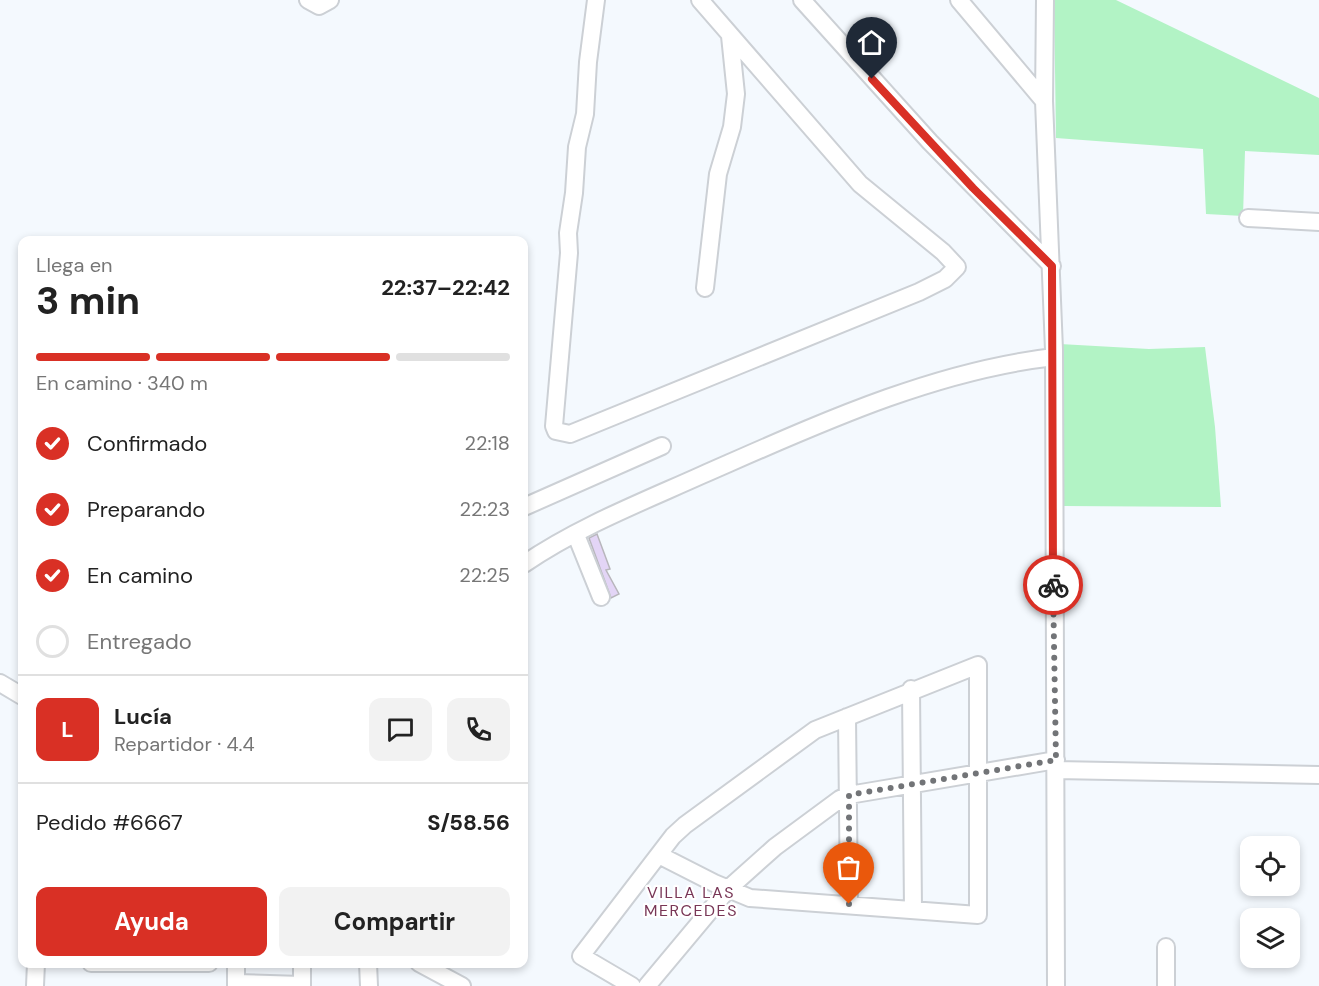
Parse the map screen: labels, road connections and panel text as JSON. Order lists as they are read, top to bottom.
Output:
{
  "districts": ["VILLA LAS MERCEDES"],
  "page": {
    "heading": ["3 min", "Llega en", "22:37–22:42"],
    "panel": [
      "Lucía",
      "Repartidor · 4.4",
      "Pedido #6667",
      "S/58.56"
    ],
    "bar": "En camino · 340 m",
    "list": [
      ["Confirmado", "22:18"],
      ["Preparando", "22:23"],
      ["En camino", "22:25"],
      "Entregado"
    ],
    "round": "L",
    "buttons": ["Ayuda", "Compartir"]
  }
}
